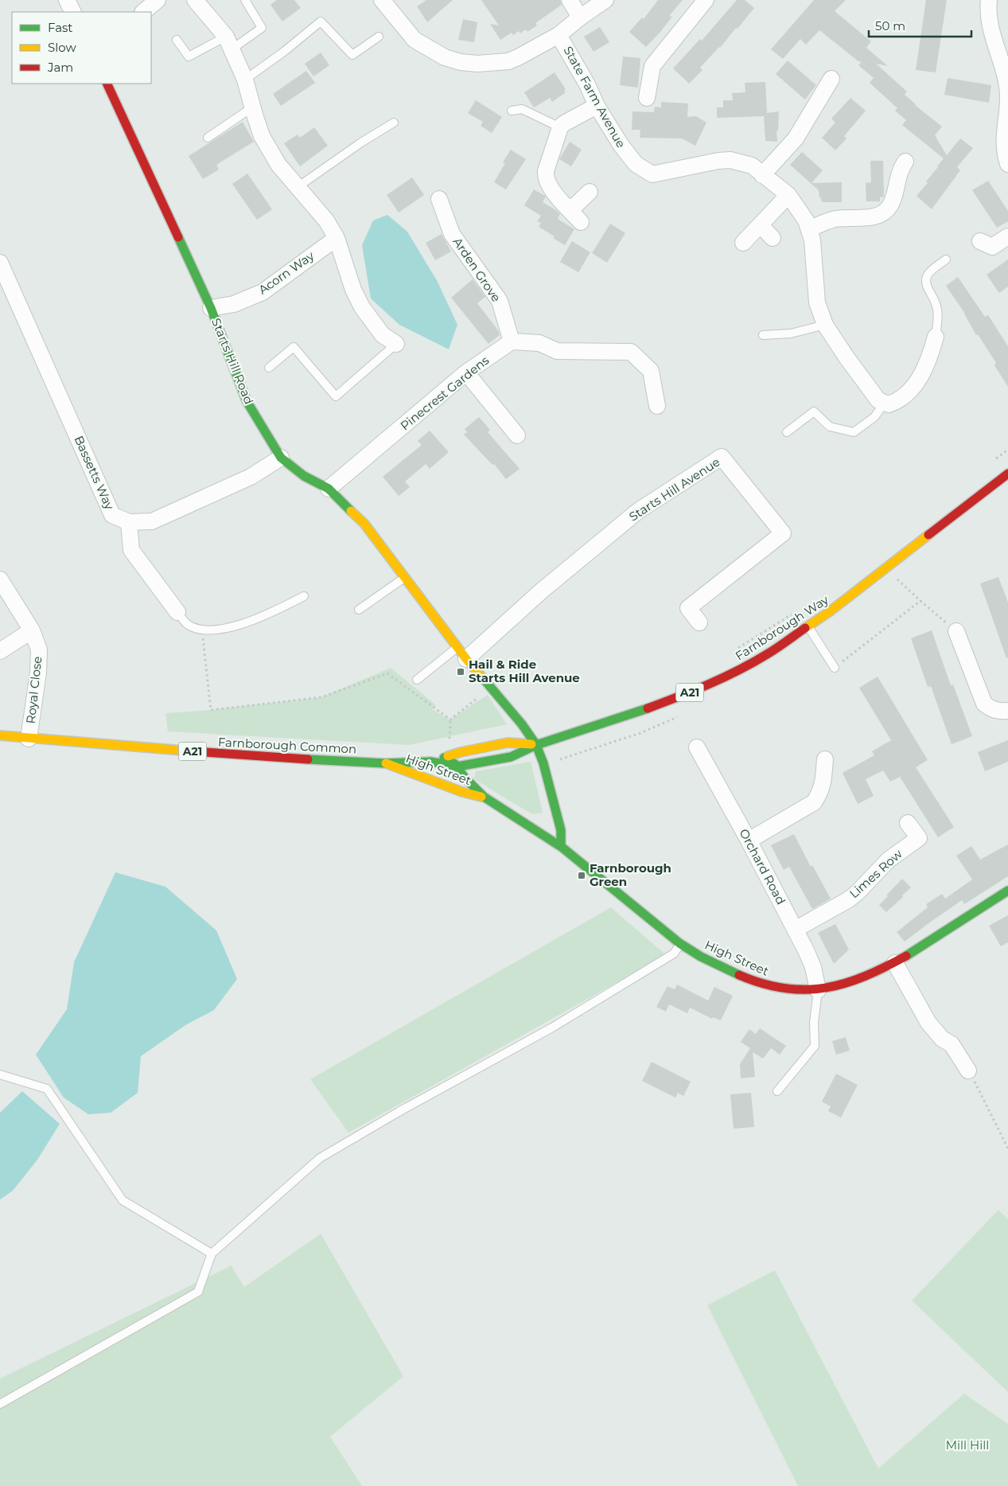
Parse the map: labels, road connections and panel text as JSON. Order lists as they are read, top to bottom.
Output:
{
  "streets": {
    "main road": [
      "Starts Hill Road",
      "Farnborough Way",
      "A21",
      "Farnborough Common",
      "High Street"
    ],
    "street": [
      "State Farm Avenue",
      "Arden Grove",
      "Acorn Way",
      "Pinecrest Gardens",
      "Bassetts Way",
      "Starts Hill Avenue",
      "Royal Close",
      "Orchard Road",
      "Limes Row"
    ]
  },
  "crossings": [
    ["Arden Grove", "Pinecrest Gardens"],
    ["Acorn Way", "Starts Hill Road"],
    ["Starts Hill Road", "Pinecrest Gardens"],
    ["Starts Hill Road", "Starts Hill Avenue"],
    ["Starts Hill Road", "Farnborough Way"],
    ["Starts Hill Road", "Farnborough Common"],
    ["Farnborough Way", "Farnborough Common"],
    ["Royal Close", "Farnborough Common"],
    ["Farnborough Common", "High Street"],
    ["High Street", "Orchard Road"],
    ["Orchard Road", "Limes Row"]
  ],
  "parks": ["Mill Hill"],
  "places": {
    "transit": ["Hail & Ride Starts Hill Avenue", "Farnborough Green"]
  },
  "legend": ["Fast", "Slow", "Jam"],
  "scale_bar": "50 m"
}
